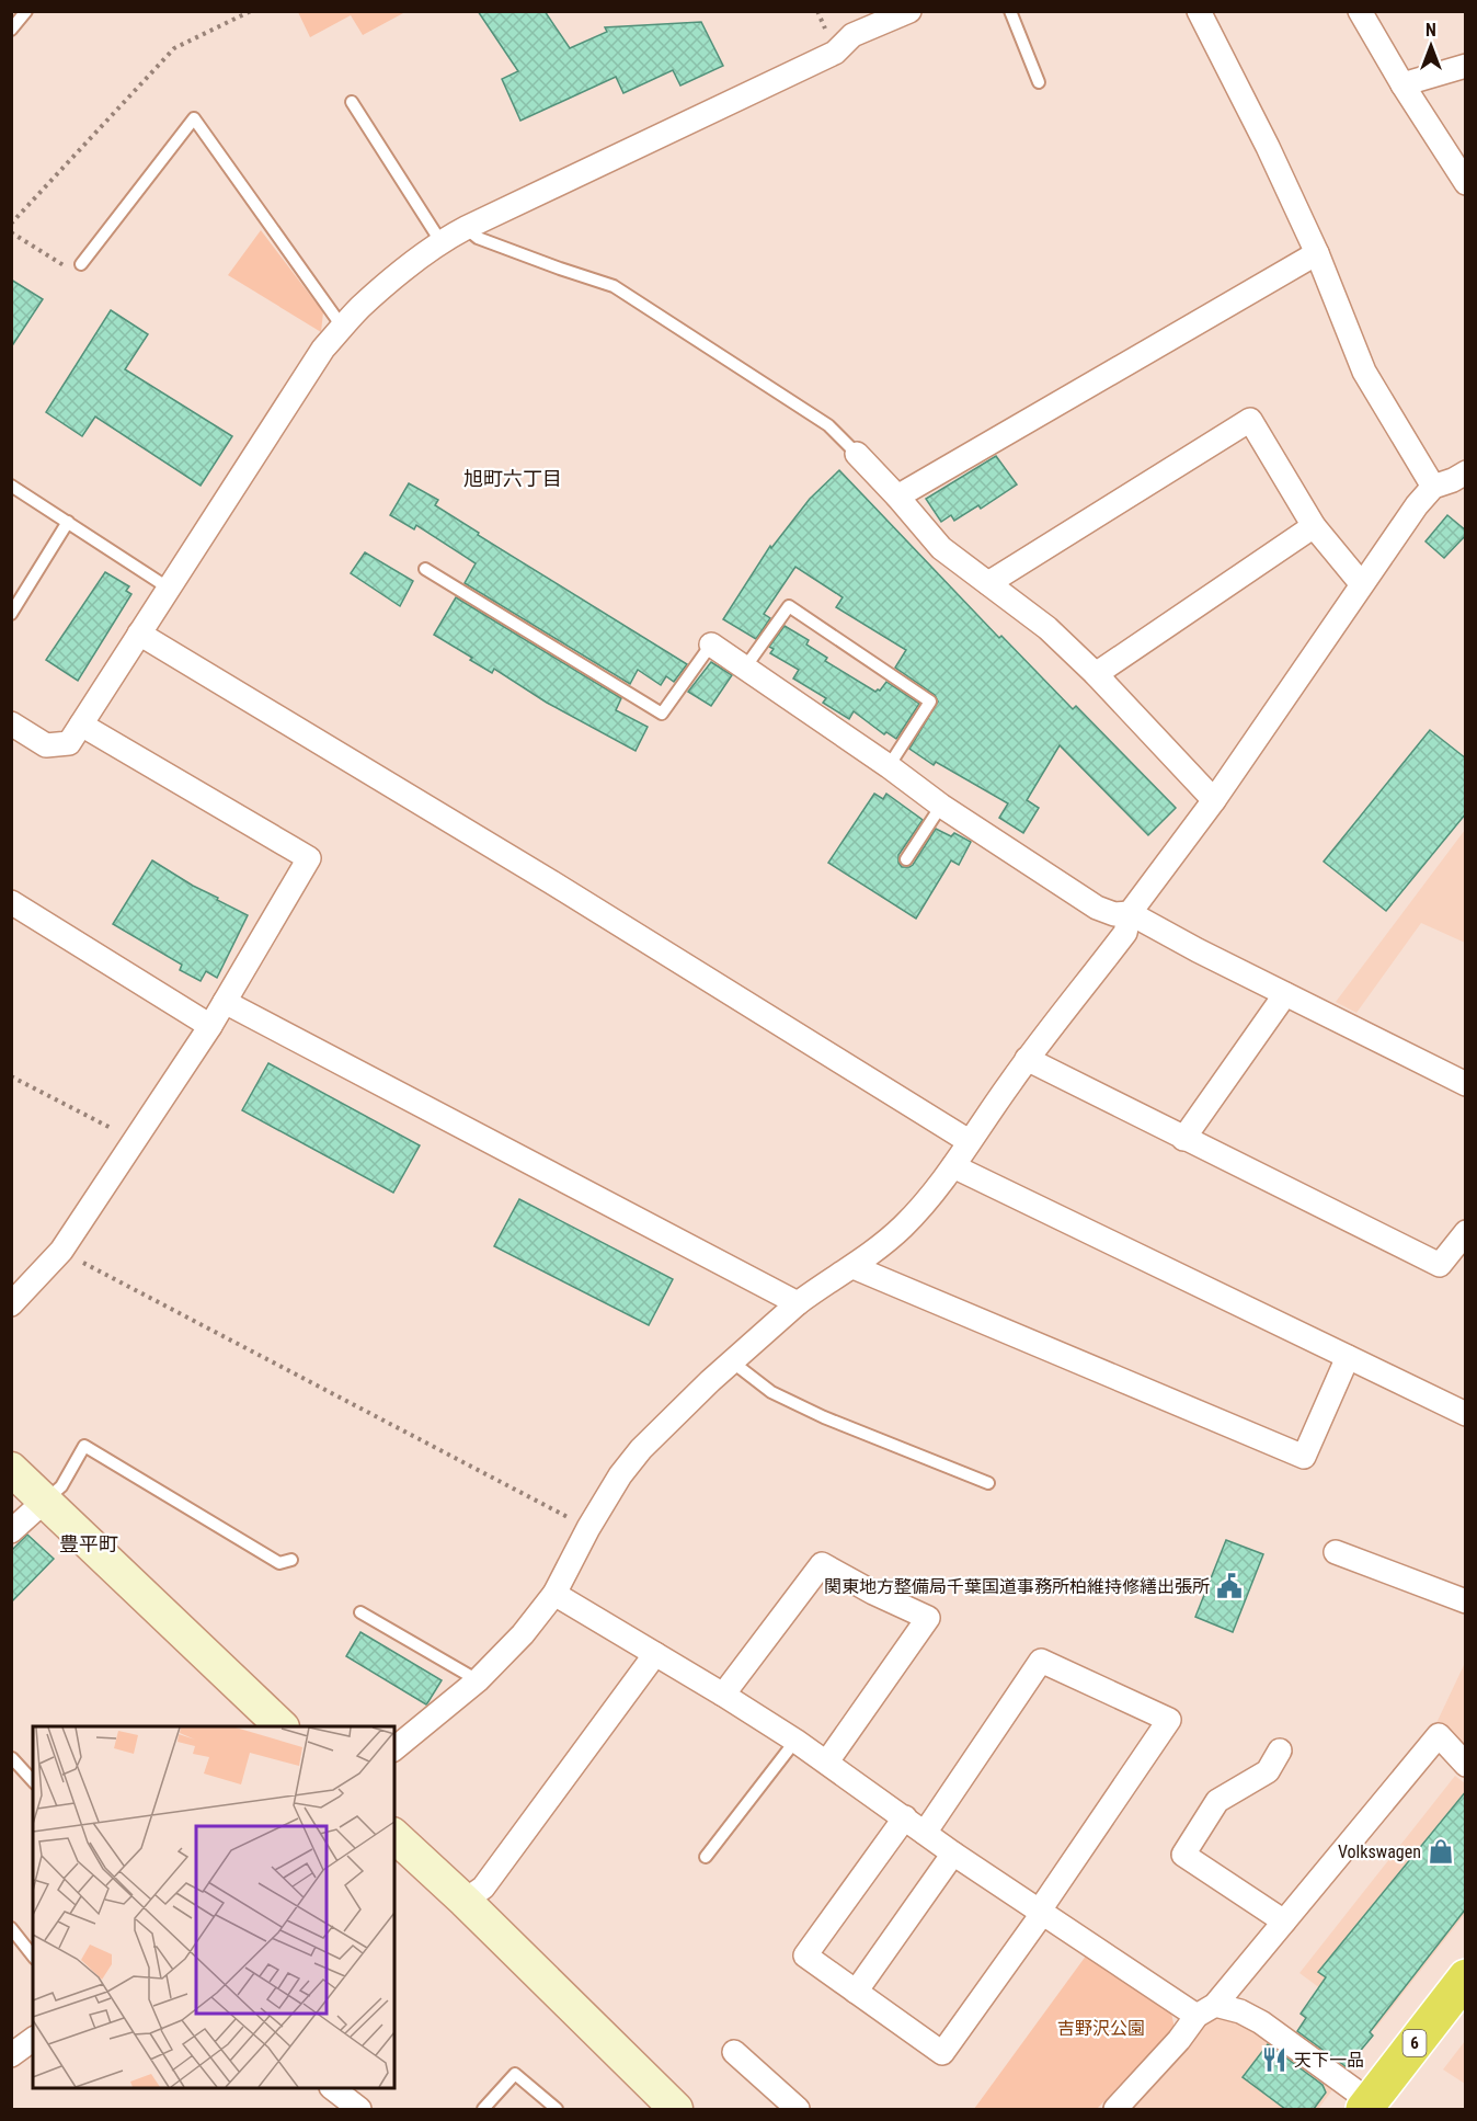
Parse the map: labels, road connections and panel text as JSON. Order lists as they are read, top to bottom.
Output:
{
  "streets": {
    "highway": ["6"]
  },
  "districts": ["旭町六丁目", "豊平町"],
  "parks": ["吉野沢公園"],
  "places": {
    "public building": ["関東地方整備局千葉国道事務所柏維持修繕出張所"],
    "shop": ["Volkswagen"],
    "restaurant": ["天下一品"]
  },
  "north": "top"
}
